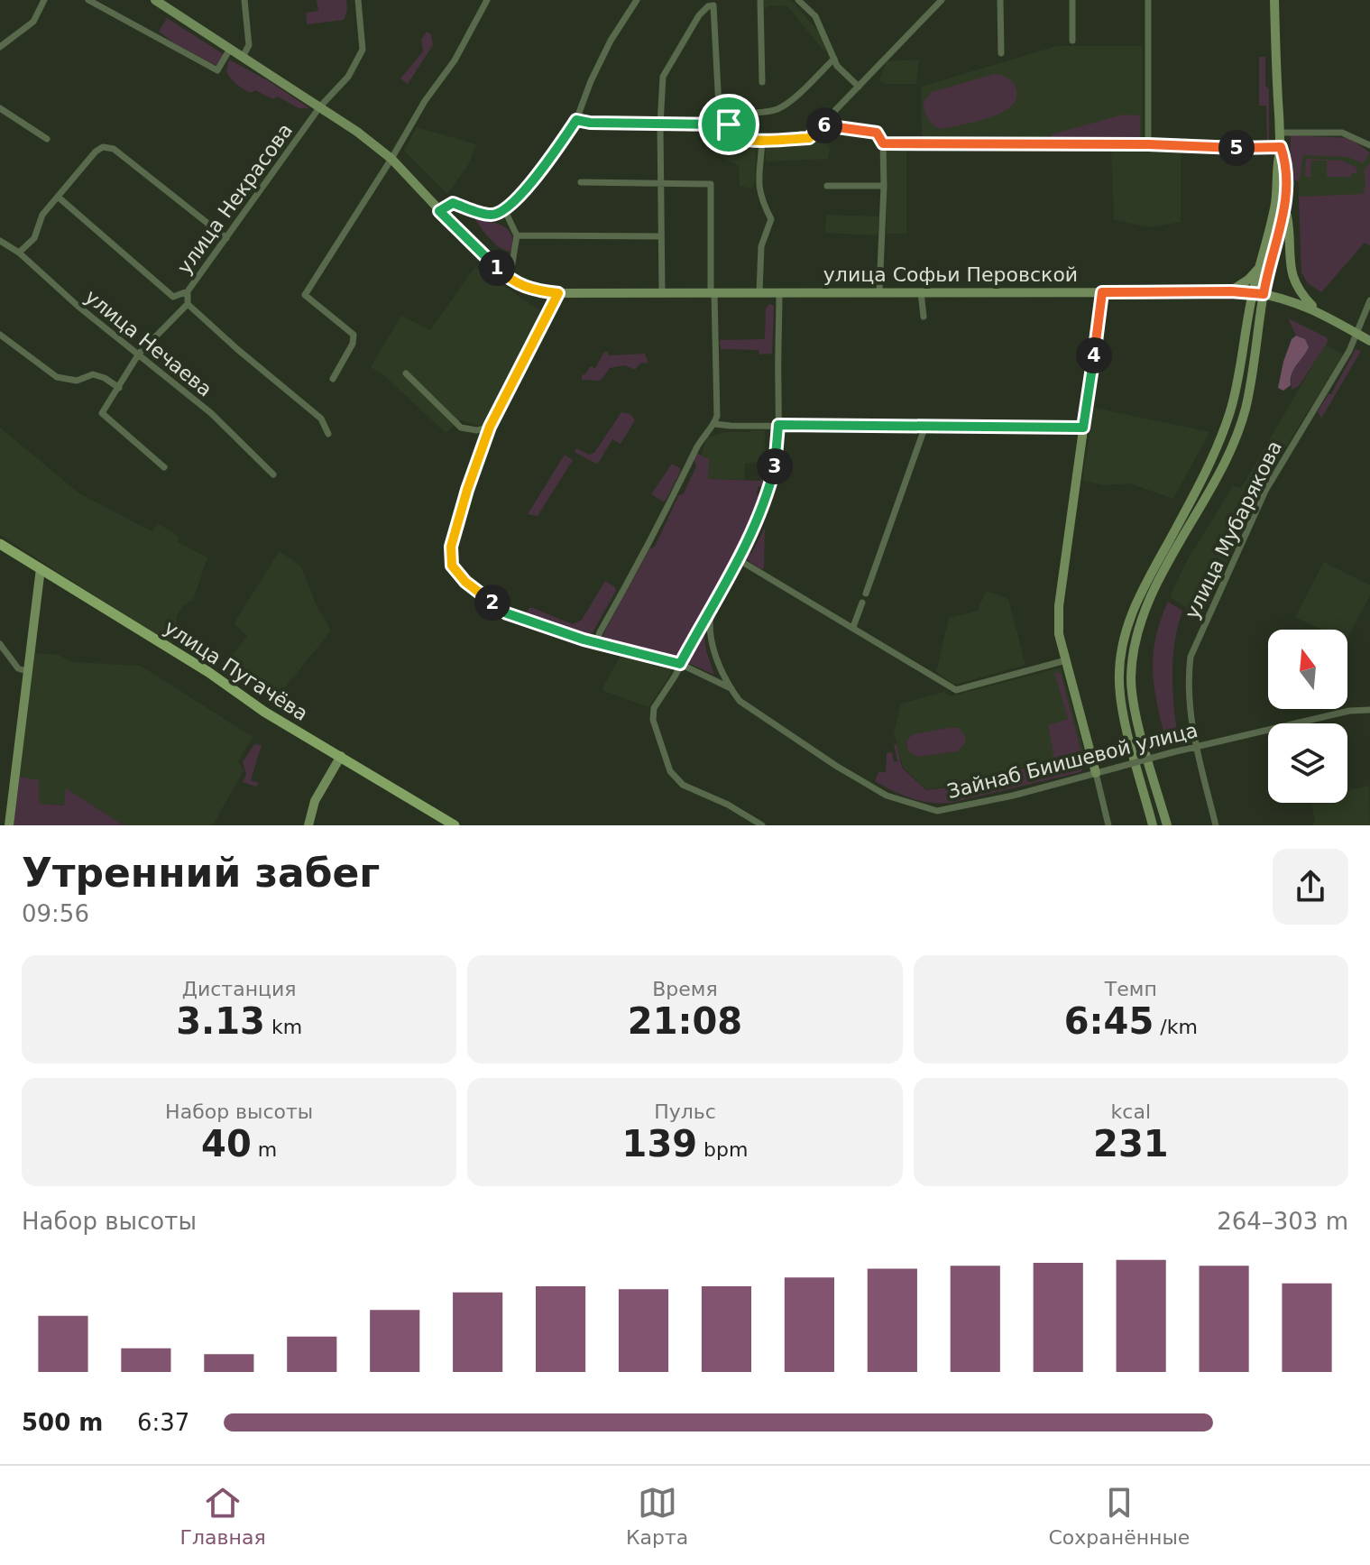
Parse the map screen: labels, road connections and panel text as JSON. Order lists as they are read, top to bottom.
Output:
{
  "streets": {
    "main road": ["улица Софьи Перовской", "улица Пугачёва"],
    "street": [
      "улица Некрасова",
      "улица Нечаева",
      "улица Мубарякова",
      "Зайнаб Биишевой улица"
    ]
  },
  "crossings": [
    ["улица Некрасова", "улица Нечаева"],
    ["улица Софьи Перовской", "улица Мубарякова"],
    ["улица Софьи Перовской", "Зайнаб Биишевой улица"],
    ["улица Мубарякова", "Зайнаб Биишевой улица"]
  ],
  "north": "top",
  "page": {
    "pins": [
      "6",
      "5",
      "1",
      "4",
      "3",
      "2"
    ],
    "heading": ["Утренний забег", "09:56"],
    "stats": [
      ["Дистанция", "3.13 km"],
      ["Время", "21:08"],
      ["Темп", "6:45 /km"],
      ["Набор высоты", "40 m"],
      ["Пульс", "139 bpm"],
      ["kcal", "231"]
    ],
    "chart": ["Набор высоты", "264–303 m"],
    "list": [
      {
        "name": "500 m",
        "note": "6:37"
      }
    ],
    "tabs": ["Главная", "Карта", "Сохранённые"]
  }
}
